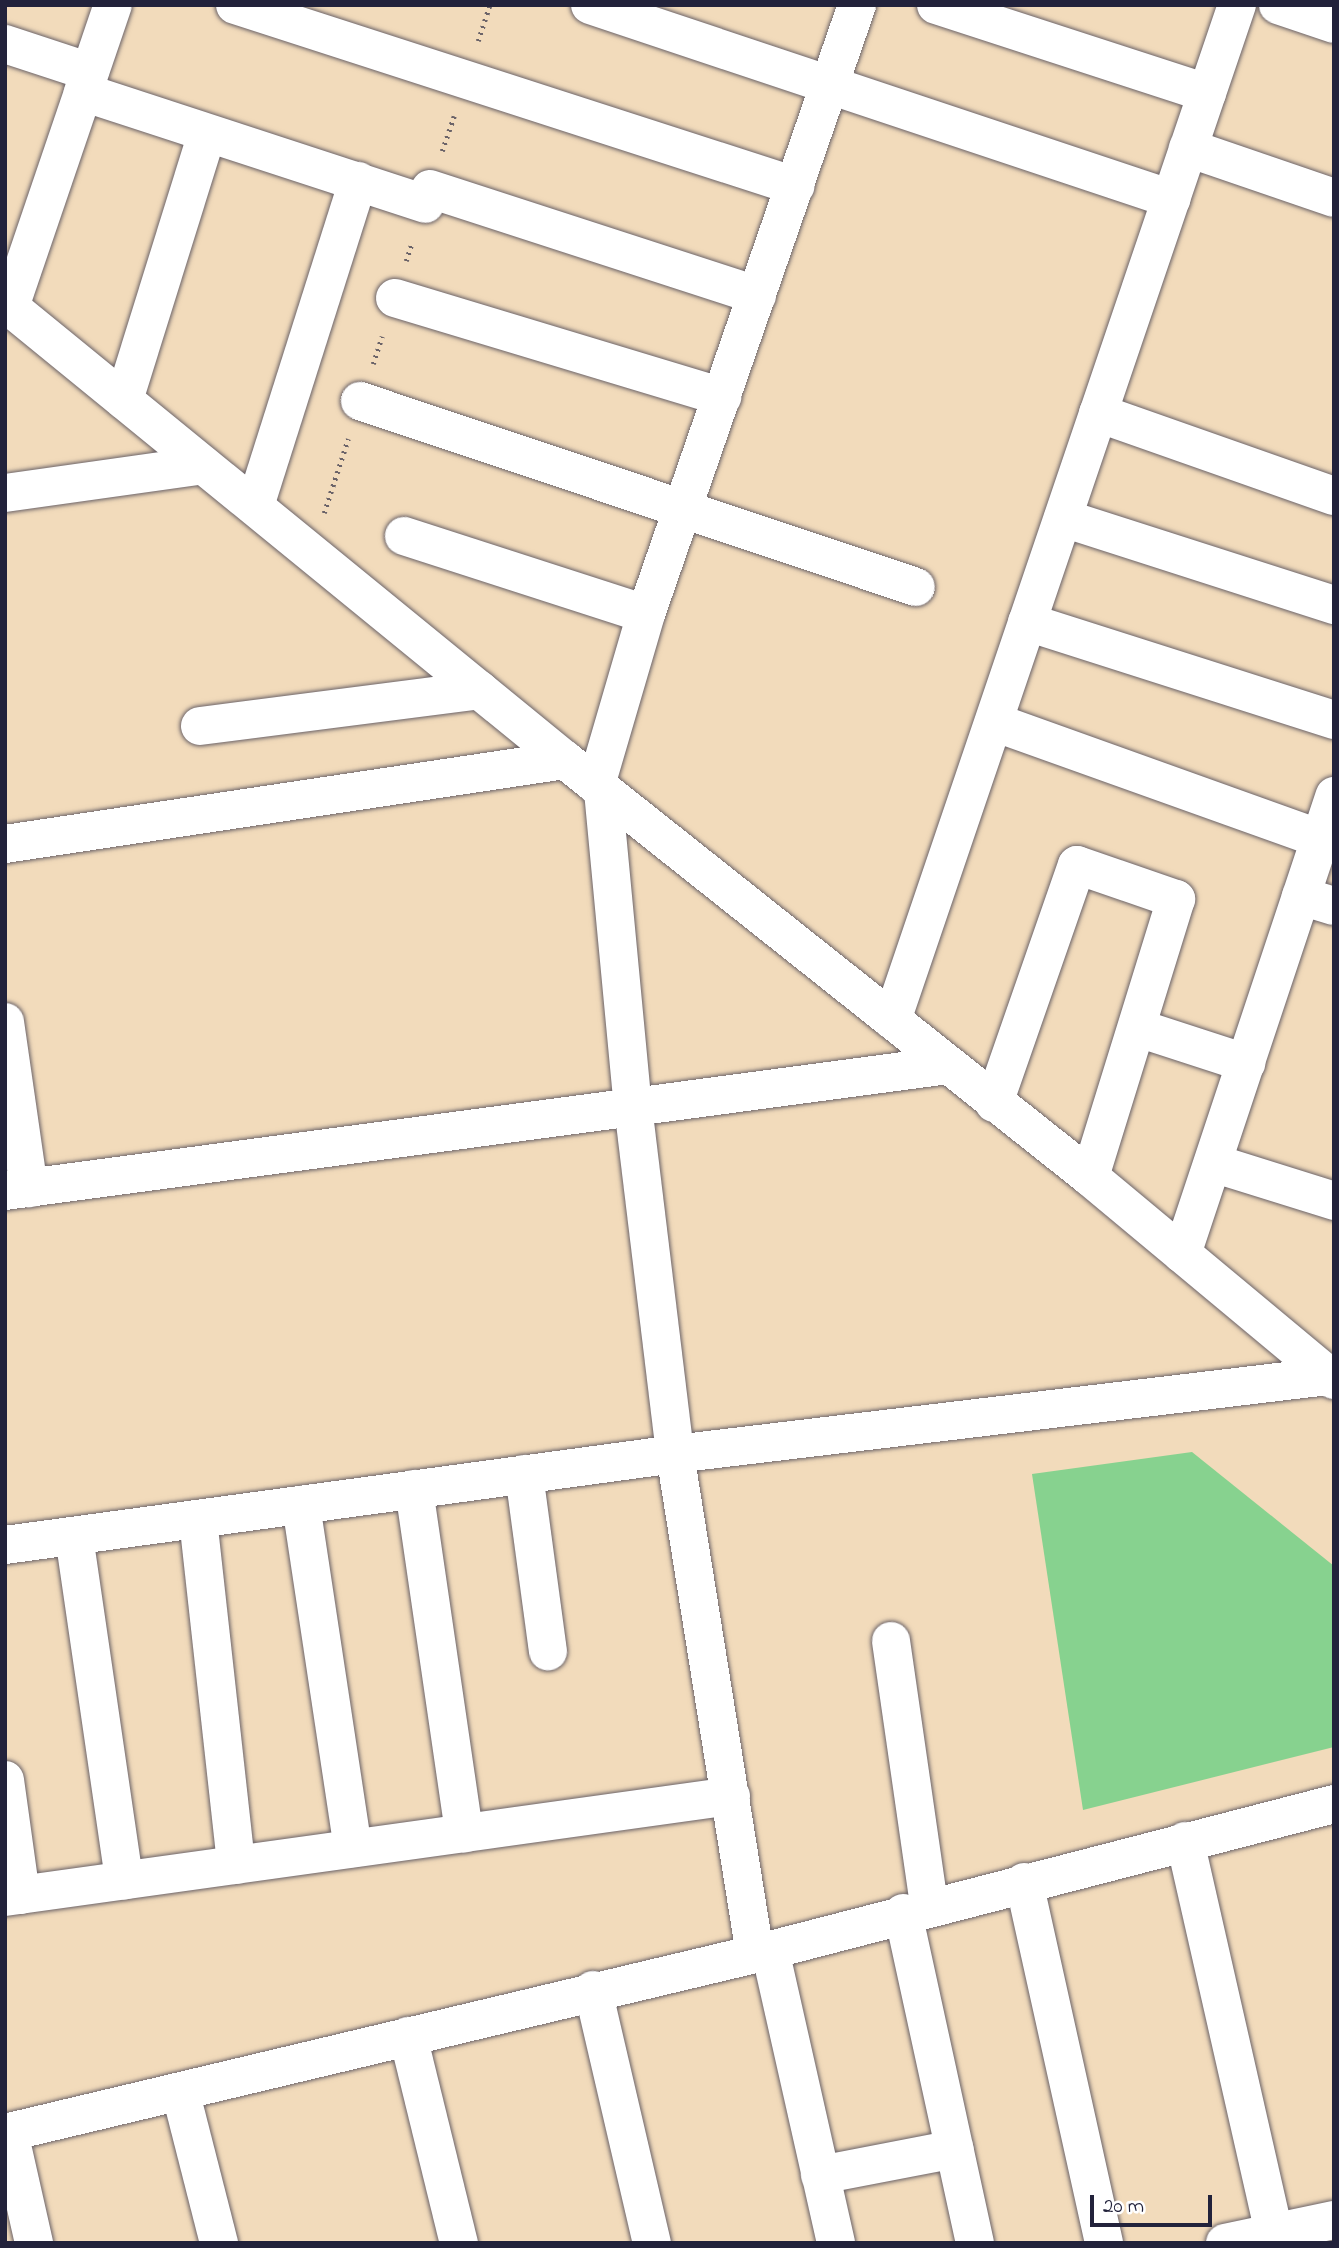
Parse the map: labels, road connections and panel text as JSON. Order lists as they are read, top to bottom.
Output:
{
  "scale_bar": "20 m"
}
